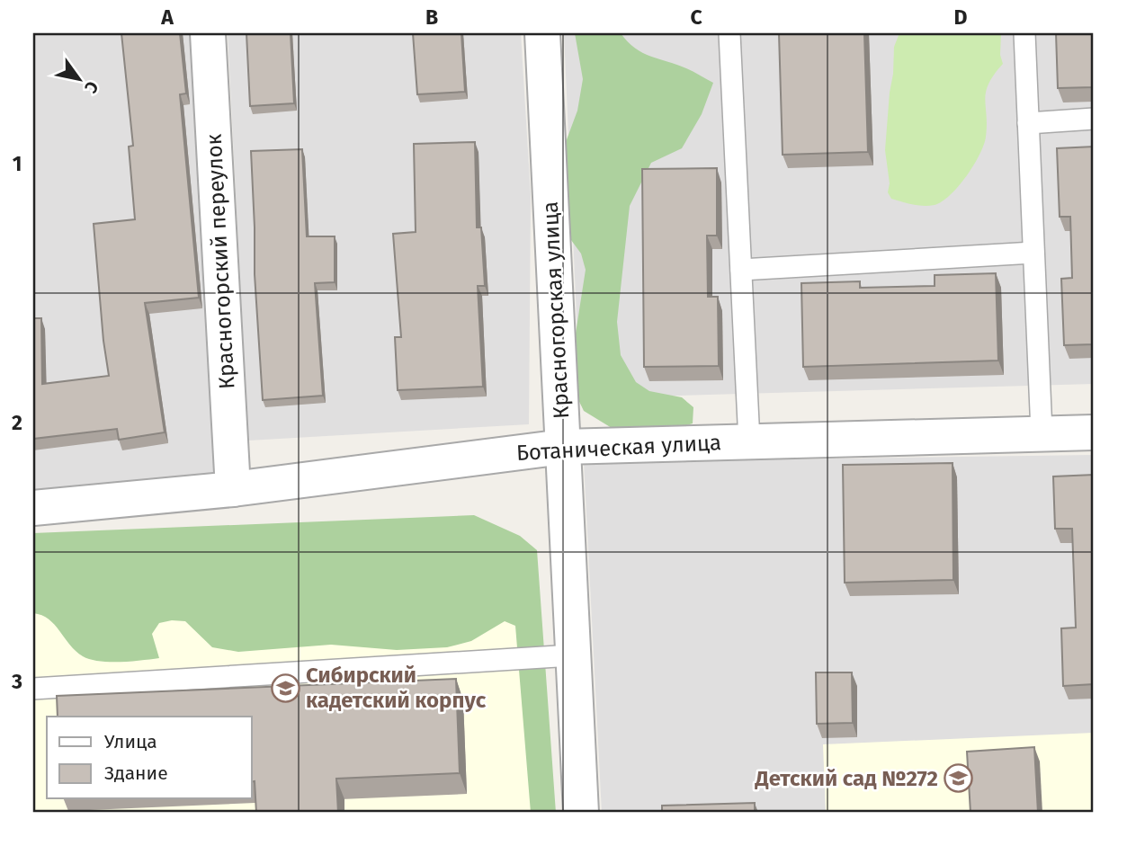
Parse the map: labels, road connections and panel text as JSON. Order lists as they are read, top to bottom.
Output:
{
  "streets": {
    "street": ["Красногорский переулок", "Красногорская улица", "Ботаническая улица"]
  },
  "crossings": [
    ["Красногорский переулок", "Ботаническая улица"],
    ["Красногорская улица", "Ботаническая улица"]
  ],
  "places": {
    "school or university": ["Сибирский кадетский корпус", "Детский сад №272"]
  },
  "legend": ["Улица", "Здание"],
  "north": "bottom right",
  "grid": {
    "columns": [
      "A",
      "B",
      "C",
      "D"
    ],
    "rows": ["1", "2", "3"]
  }
}
